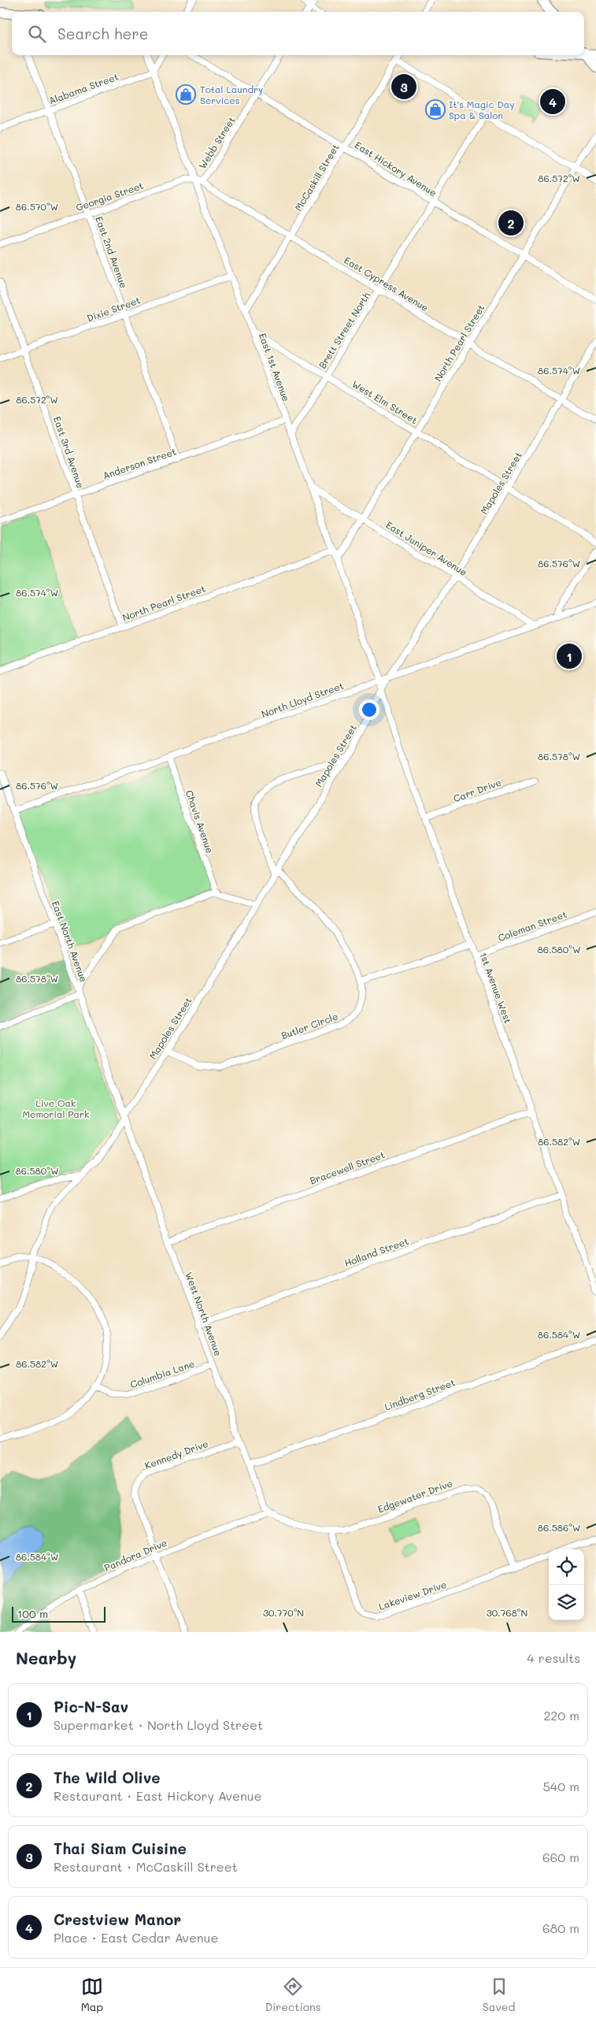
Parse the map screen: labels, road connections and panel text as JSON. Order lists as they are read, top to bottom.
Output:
{
  "streets": {
    "street": [
      "Alabama Street",
      "Webb Street",
      "East Hickory Avenue",
      "McCaskill Street",
      "Georgia Street",
      "East 2nd Avenue",
      "East Cypress Avenue",
      "Dixie Street",
      "Brett Street North",
      "North Pearl Street",
      "East 1st Avenue",
      "West Elm Street",
      "East 3rd Avenue",
      "Anderson Street",
      "Mapoles Street",
      "East Juniper Avenue",
      "North Lloyd Street",
      "Carr Drive",
      "Chavis Avenue",
      "Coleman Street",
      "East North Avenue",
      "1st Avenue West",
      "Butler Circle",
      "Bracewell Street",
      "Holland Street",
      "West North Avenue",
      "Columbia Lane",
      "Lindberg Street",
      "Kennedy Drive",
      "Edgewater Drive",
      "Pandora Drive",
      "Lakeview Drive"
    ]
  },
  "crossings": [
    ["Alabama Street", "East 2nd Avenue"],
    ["Alabama Street", "East 1st Avenue"],
    ["Webb Street", "East Hickory Avenue"],
    ["Webb Street", "Georgia Street"],
    ["Webb Street", "East Cypress Avenue"],
    ["East Hickory Avenue", "McCaskill Street"],
    ["East Hickory Avenue", "Brett Street North"],
    ["East Hickory Avenue", "North Pearl Street"],
    ["McCaskill Street", "East Cypress Avenue"],
    ["McCaskill Street", "East 1st Avenue"],
    ["Georgia Street", "East 2nd Avenue"],
    ["Georgia Street", "East Cypress Avenue"],
    ["Georgia Street", "East 1st Avenue"],
    ["East 2nd Avenue", "Dixie Street"],
    ["East 2nd Avenue", "Anderson Street"],
    ["East Cypress Avenue", "Brett Street North"],
    ["East Cypress Avenue", "North Pearl Street"],
    ["East Cypress Avenue", "Mapoles Street"],
    ["Dixie Street", "East 1st Avenue"],
    ["Dixie Street", "East 3rd Avenue"],
    ["Brett Street North", "East 1st Avenue"],
    ["Brett Street North", "West Elm Street"],
    ["North Pearl Street", "East 1st Avenue"],
    ["North Pearl Street", "West Elm Street"],
    ["North Pearl Street", "East 3rd Avenue"],
    ["North Pearl Street", "East Juniper Avenue"],
    ["East 1st Avenue", "West Elm Street"],
    ["East 1st Avenue", "Anderson Street"],
    ["East 1st Avenue", "Mapoles Street"],
    ["East 1st Avenue", "East Juniper Avenue"],
    ["East 1st Avenue", "North Lloyd Street"],
    ["East 1st Avenue", "1st Avenue West"],
    ["West Elm Street", "Mapoles Street"],
    ["East 3rd Avenue", "Anderson Street"],
    ["Mapoles Street", "East Juniper Avenue"],
    ["Mapoles Street", "North Lloyd Street"],
    ["Mapoles Street", "East North Avenue"],
    ["Mapoles Street", "1st Avenue West"],
    ["Mapoles Street", "Butler Circle"],
    ["Mapoles Street", "West North Avenue"],
    ["East Juniper Avenue", "North Lloyd Street"],
    ["North Lloyd Street", "Chavis Avenue"],
    ["North Lloyd Street", "East North Avenue"],
    ["Carr Drive", "1st Avenue West"],
    ["Coleman Street", "1st Avenue West"],
    ["East North Avenue", "West North Avenue"],
    ["1st Avenue West", "Bracewell Street"],
    ["1st Avenue West", "Holland Street"],
    ["Bracewell Street", "West North Avenue"],
    ["Holland Street", "West North Avenue"],
    ["West North Avenue", "Columbia Lane"],
    ["West North Avenue", "Lindberg Street"],
    ["West North Avenue", "Kennedy Drive"],
    ["West North Avenue", "Edgewater Drive"],
    ["West North Avenue", "Pandora Drive"],
    ["Kennedy Drive", "Pandora Drive"],
    ["Edgewater Drive", "Pandora Drive"],
    ["Edgewater Drive", "Lakeview Drive"]
  ],
  "parks": ["Live Oak Memorial Park"],
  "places": {
    "shop": ["Total Laundry Services", "It's Magic Day Spa & Salon"]
  },
  "scale_bar": "100 m",
  "page": {
    "search": "Search here",
    "pins": [
      "3",
      "4",
      "2",
      "1"
    ],
    "scale": "100 m",
    "heading": ["Nearby", "4 results"],
    "list": [
      {
        "mark": "1",
        "name": "Pic-N-Sav",
        "note": "Supermarket · North Lloyd Street",
        "value": "220 m"
      },
      {
        "mark": "2",
        "name": "The Wild Olive",
        "note": "Restaurant · East Hickory Avenue",
        "value": "540 m"
      },
      {
        "mark": "3",
        "name": "Thai Siam Cuisine",
        "note": "Restaurant · McCaskill Street",
        "value": "660 m"
      },
      {
        "mark": "4",
        "name": "Crestview Manor",
        "note": "Place · East Cedar Avenue",
        "value": "680 m"
      }
    ],
    "nav": ["Map", "Directions", "Saved"]
  },
  "coordinates": [
    "86.572°W",
    "86.570°W",
    "86.574°W",
    "86.576°W",
    "86.578°W",
    "86.580°W",
    "86.582°W",
    "86.584°W",
    "86.586°W",
    "30.770°N",
    "30.768°N"
  ]
}
